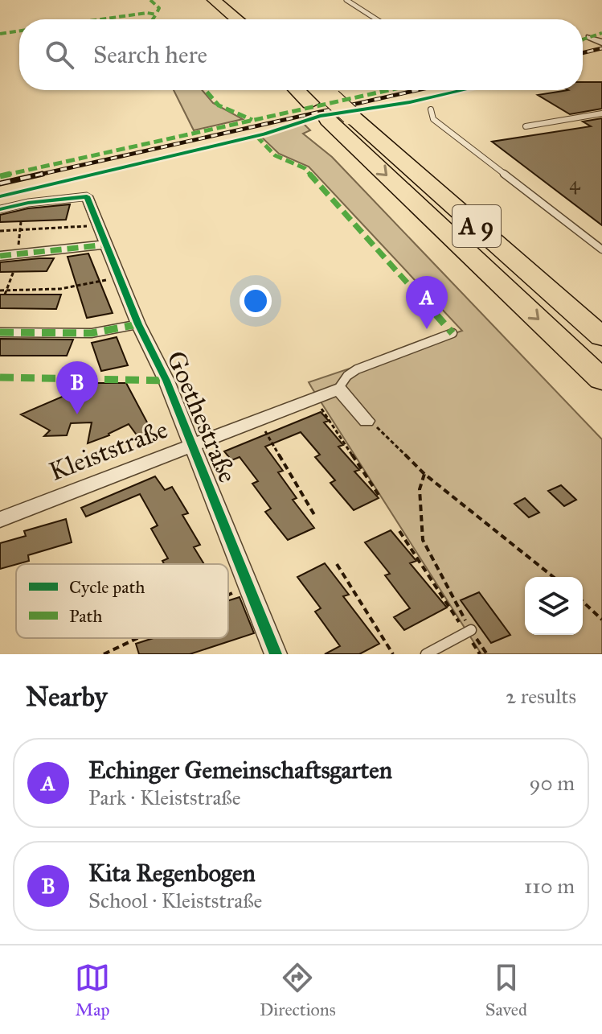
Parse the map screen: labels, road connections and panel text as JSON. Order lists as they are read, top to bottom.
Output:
{
  "streets": {
    "highway": ["A 9"],
    "street": ["Goethestraße", "Kleiststraße"]
  },
  "crossings": [
    ["Goethestraße", "Kleiststraße"]
  ],
  "house_numbers": ["4"],
  "legend": ["Cycle path", "Path"],
  "page": {
    "search": "Search here",
    "pins": ["A", "B"],
    "heading": ["Nearby", "2 results"],
    "list": [
      {
        "mark": "A",
        "name": "Echinger Gemeinschaftsgarten",
        "note": "Park · Kleiststraße",
        "value": "90 m"
      },
      {
        "mark": "B",
        "name": "Kita Regenbogen",
        "note": "School · Kleiststraße",
        "value": "110 m"
      }
    ],
    "nav": ["Map", "Directions", "Saved"]
  }
}
